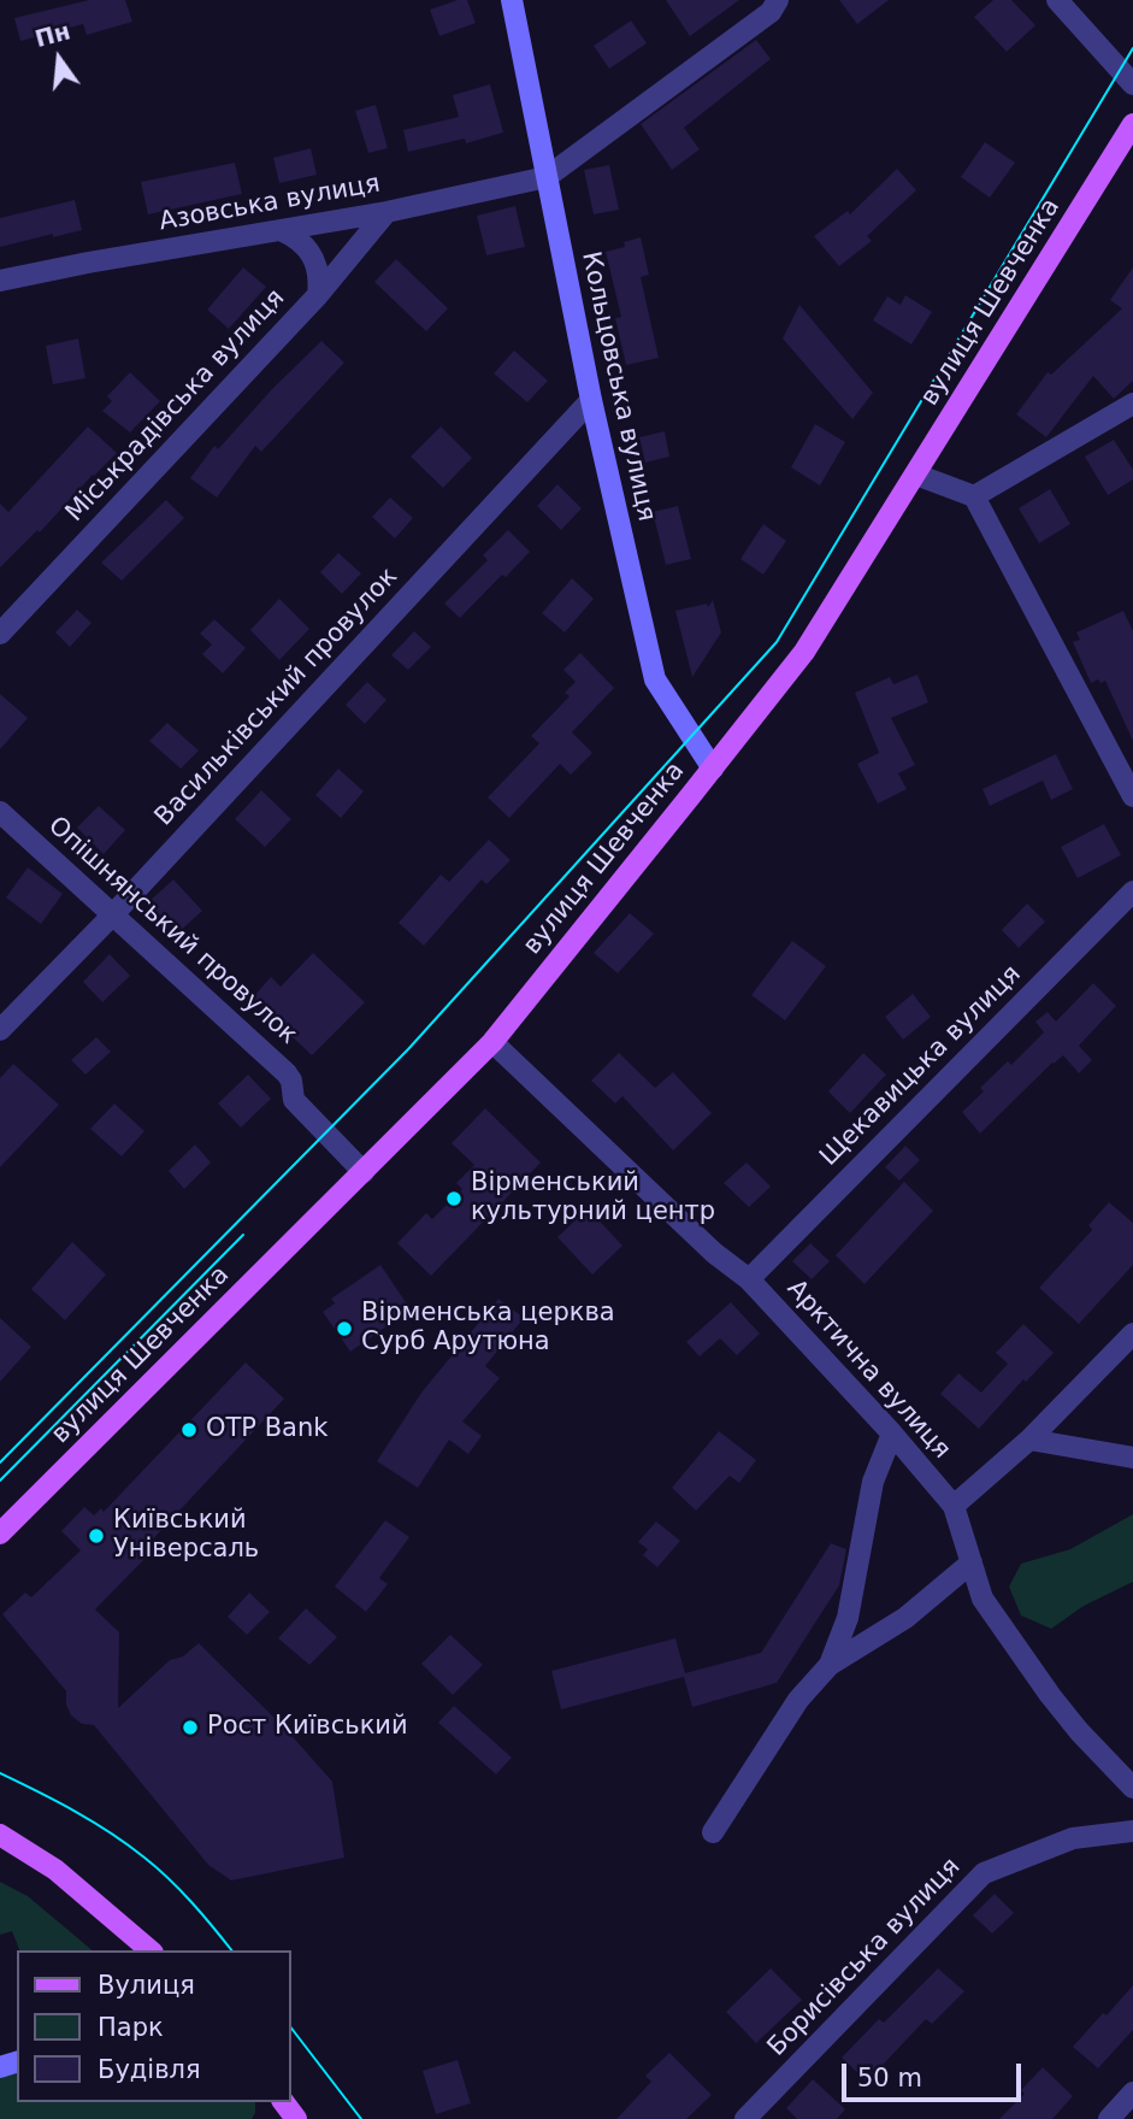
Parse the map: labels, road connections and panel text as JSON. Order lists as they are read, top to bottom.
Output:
{
  "streets": {
    "main road": ["вулиця Шевченка"],
    "street": [
      "Азовська вулиця",
      "Кольцовська вулиця",
      "Міськрадівська вулиця",
      "Васильківський провулок",
      "Опішнянський провулок",
      "Щекавицька вулиця",
      "Арктична вулиця",
      "Борисівська вулиця"
    ]
  },
  "crossings": [
    ["Азовська вулиця", "Кольцовська вулиця"],
    ["Азовська вулиця", "Міськрадівська вулиця"],
    ["вулиця Шевченка", "Кольцовська вулиця"],
    ["вулиця Шевченка", "Опішнянський провулок"],
    ["вулиця Шевченка", "Арктична вулиця"],
    ["Кольцовська вулиця", "Васильківський провулок"],
    ["Васильківський провулок", "Опішнянський провулок"],
    ["Щекавицька вулиця", "Арктична вулиця"]
  ],
  "places": [
    "Вірменський культурний центр",
    "Вірменська церква Сурб Арутюна",
    "OTP Bank",
    "Київський Універсаль",
    "Рост Київський"
  ],
  "legend": ["Вулиця", "Парк", "Будівля"],
  "scale_bar": "50 m",
  "north": "top"
}
